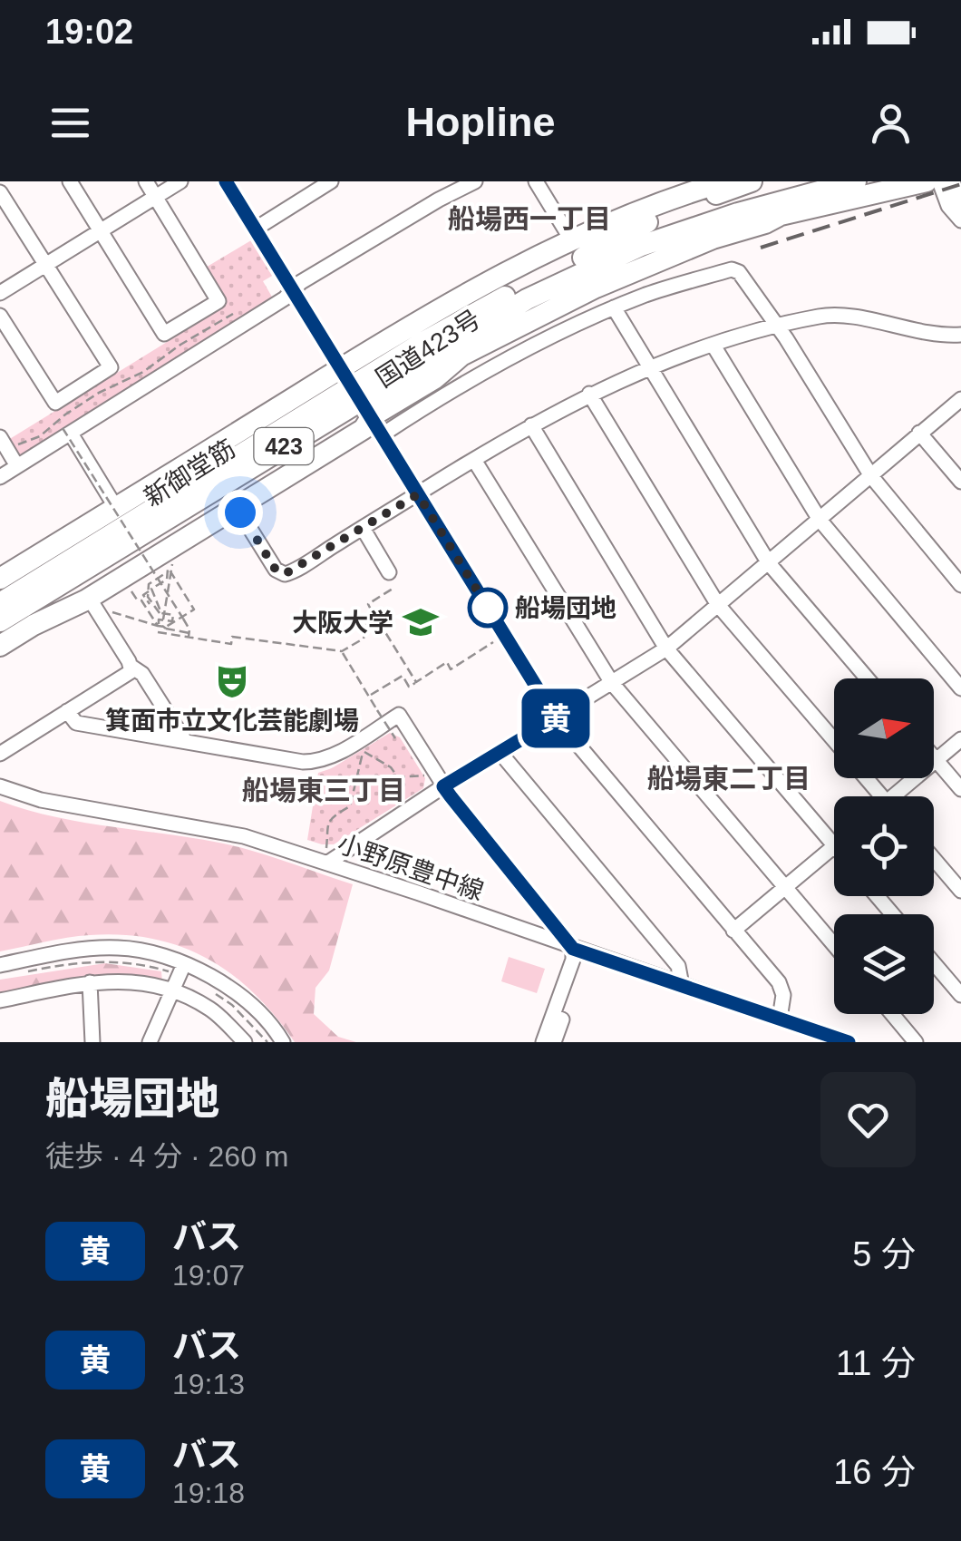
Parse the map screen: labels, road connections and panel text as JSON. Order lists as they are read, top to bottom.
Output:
{
  "streets": {
    "highway": ["国道423号", "423", "新御堂筋"],
    "street": ["小野原豊中線"]
  },
  "districts": ["船場西一丁目", "船場東二丁目", "船場東三丁目"],
  "places": {
    "other": ["船場団地"],
    "school or university": ["大阪大学"],
    "theatre": ["箕面市立文化芸能劇場"]
  },
  "lines": ["bus line 黄"],
  "north": "right",
  "page": {
    "status": "19:02",
    "header": "Hopline",
    "on_map": "黄",
    "heading": ["船場団地", "徒歩 · 4 分 · 260 m"],
    "list": [
      {
        "mark": "黄",
        "name": "バス",
        "note": "19:07",
        "value": "5 分"
      },
      {
        "mark": "黄",
        "name": "バス",
        "note": "19:13",
        "value": "11 分"
      },
      {
        "mark": "黄",
        "name": "バス",
        "note": "19:18",
        "value": "16 分"
      }
    ]
  }
}
